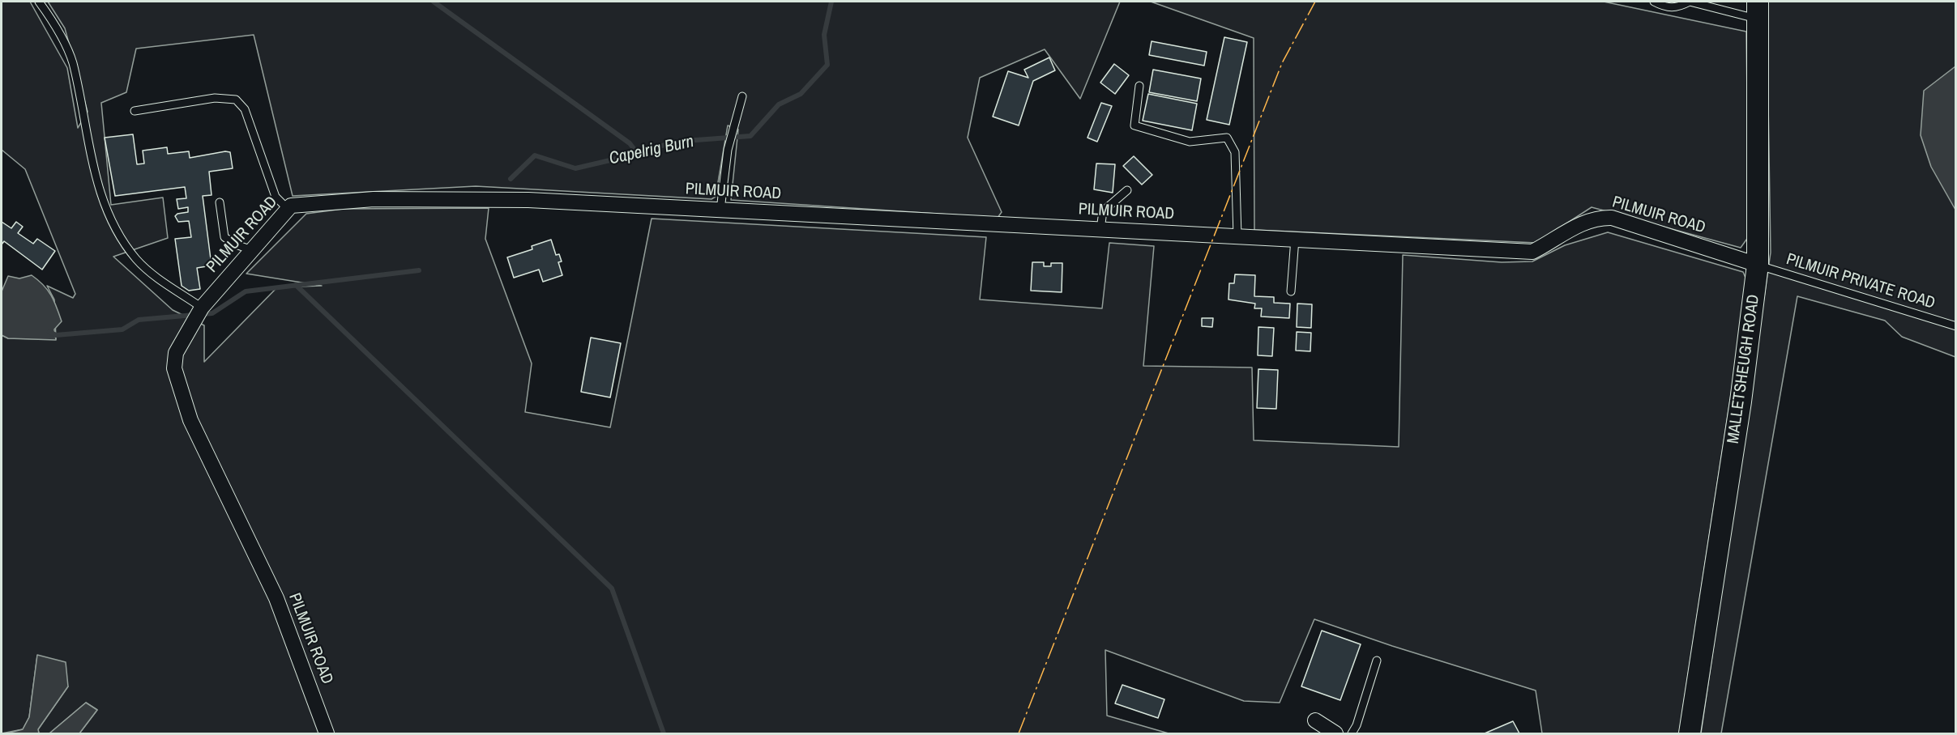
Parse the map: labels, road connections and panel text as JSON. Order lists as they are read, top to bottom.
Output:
{
  "streets": {
    "street": ["PILMUIR ROAD", "MALLETSHEUGH ROAD"],
    "lane": ["PILMUIR PRIVATE ROAD"]
  },
  "crossings": [
    ["PILMUIR ROAD", "PILMUIR PRIVATE ROAD"],
    ["PILMUIR ROAD", "MALLETSHEUGH ROAD"],
    ["PILMUIR PRIVATE ROAD", "MALLETSHEUGH ROAD"]
  ],
  "water": ["Capelrig Burn"]
}
